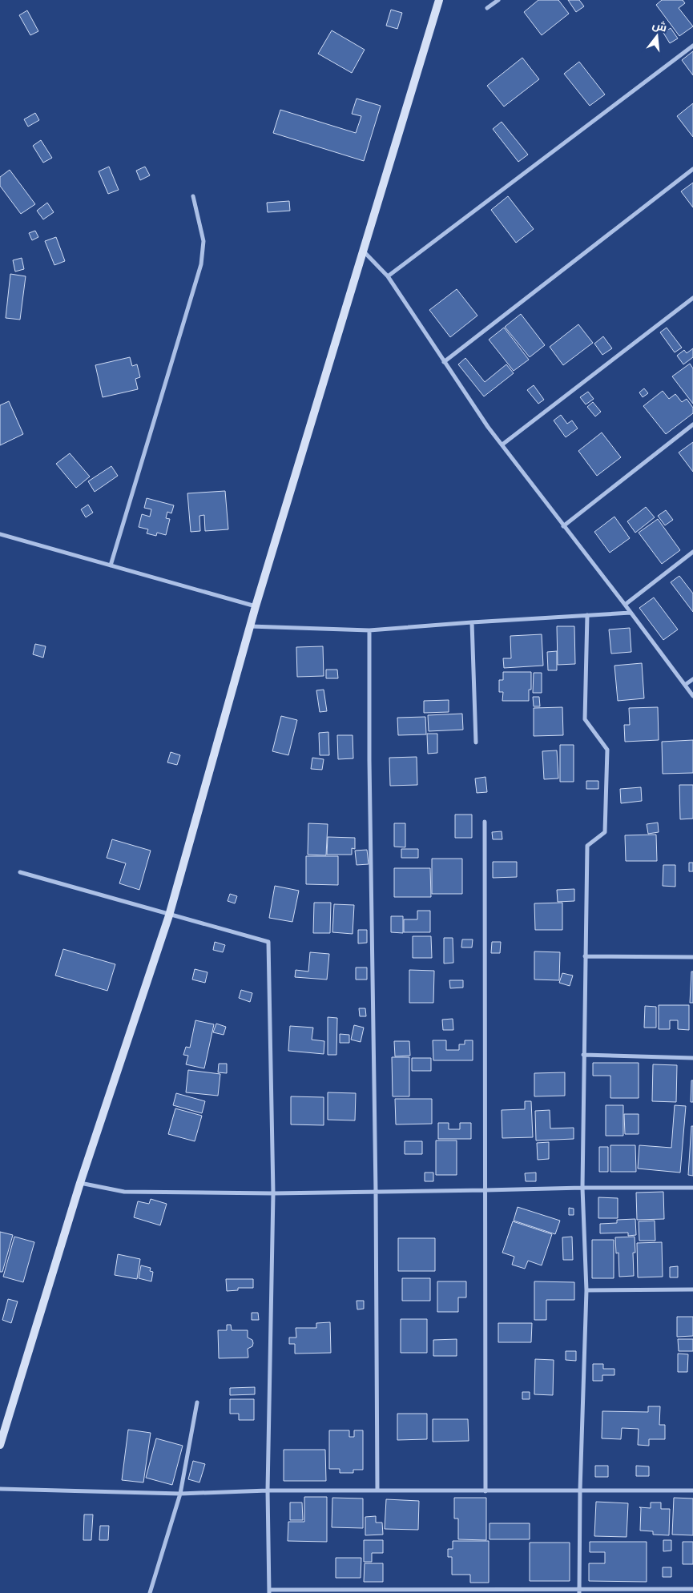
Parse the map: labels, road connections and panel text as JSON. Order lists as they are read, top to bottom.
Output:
{
  "north": "top"
}
